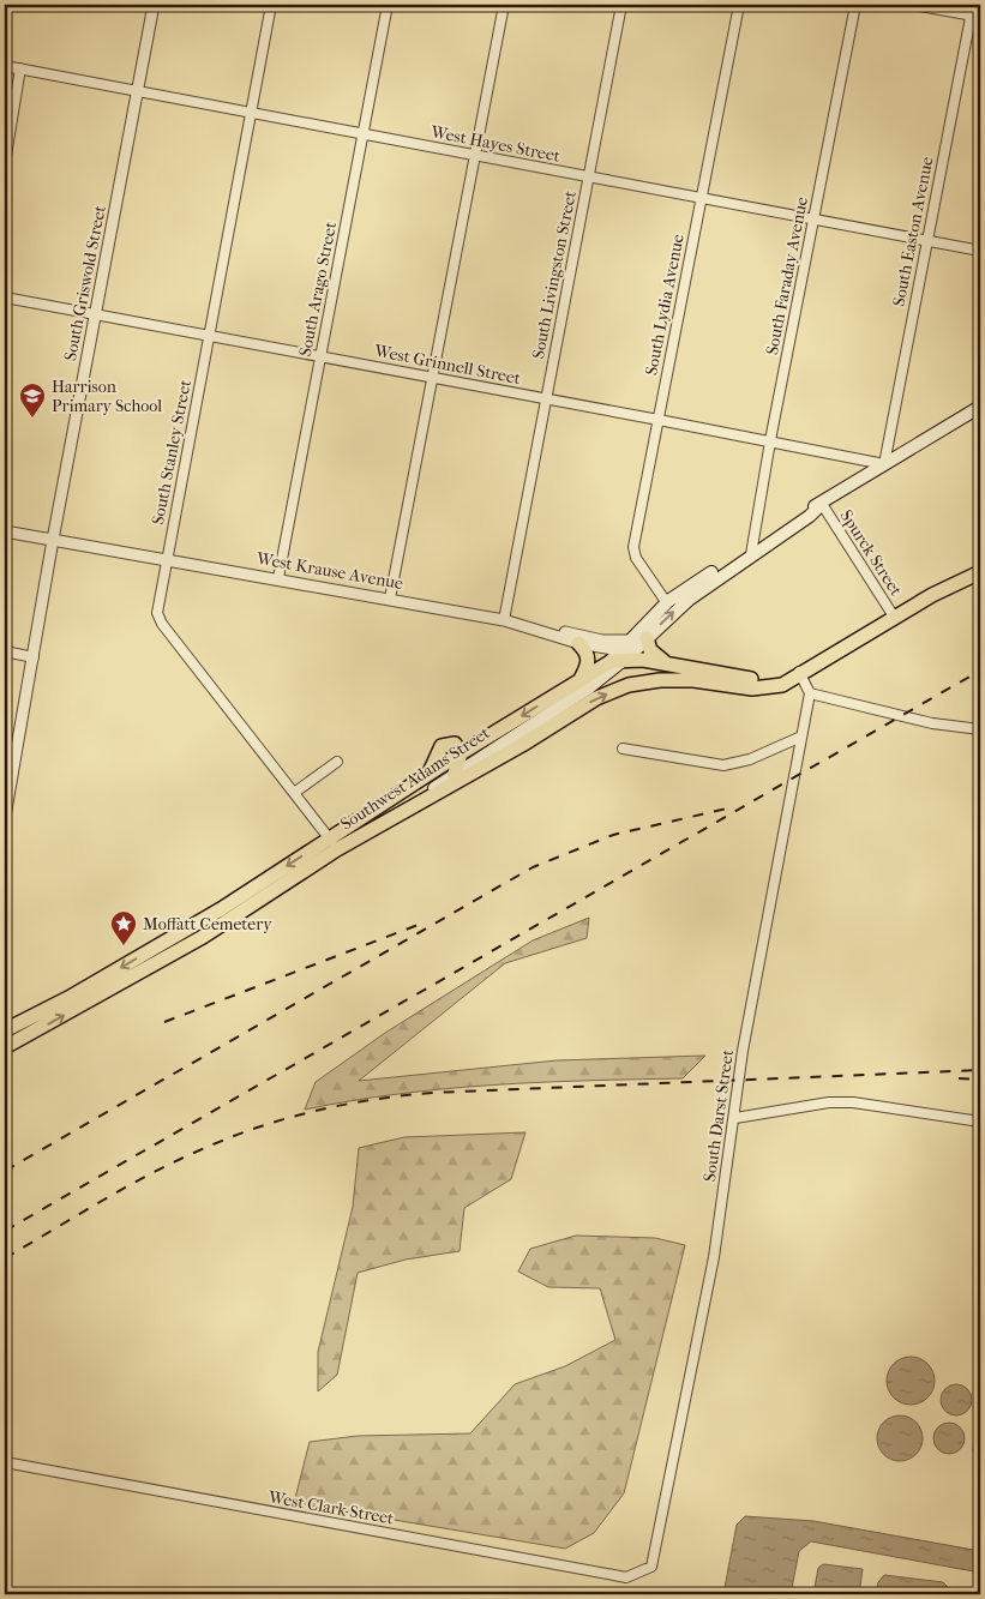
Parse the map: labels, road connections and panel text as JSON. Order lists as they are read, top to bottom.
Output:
{
  "streets": {
    "main road": ["Southwest Adams Street"],
    "street": [
      "West Hayes Street",
      "South Easton Avenue",
      "South Livingston Street",
      "South Faraday Avenue",
      "South Griswold Street",
      "South Arago Street",
      "South Lydia Avenue",
      "West Grinnell Street",
      "South Stanley Street",
      "Spurck Street",
      "West Krause Avenue",
      "South Darst Street",
      "West Clark Street"
    ]
  },
  "crossings": [
    ["West Hayes Street", "South Easton Avenue"],
    ["West Hayes Street", "South Livingston Street"],
    ["West Hayes Street", "South Faraday Avenue"],
    ["West Hayes Street", "South Griswold Street"],
    ["West Hayes Street", "South Arago Street"],
    ["West Hayes Street", "South Lydia Avenue"],
    ["West Hayes Street", "South Stanley Street"],
    ["South Easton Avenue", "West Grinnell Street"],
    ["South Easton Avenue", "Southwest Adams Street"],
    ["South Livingston Street", "West Grinnell Street"],
    ["South Livingston Street", "West Krause Avenue"],
    ["South Faraday Avenue", "West Grinnell Street"],
    ["South Faraday Avenue", "Southwest Adams Street"],
    ["South Griswold Street", "West Grinnell Street"],
    ["South Griswold Street", "West Krause Avenue"],
    ["South Arago Street", "West Grinnell Street"],
    ["South Arago Street", "West Krause Avenue"],
    ["South Lydia Avenue", "West Grinnell Street"],
    ["South Lydia Avenue", "Southwest Adams Street"],
    ["West Grinnell Street", "South Stanley Street"],
    ["West Grinnell Street", "Southwest Adams Street"],
    ["South Stanley Street", "West Krause Avenue"],
    ["South Stanley Street", "Southwest Adams Street"],
    ["Spurck Street", "Southwest Adams Street"],
    ["West Krause Avenue", "Southwest Adams Street"],
    ["South Darst Street", "West Clark Street"]
  ],
  "places": {
    "school or university": ["Harrison Primary School"],
    "place": ["Moffatt Cemetery"]
  }
}
